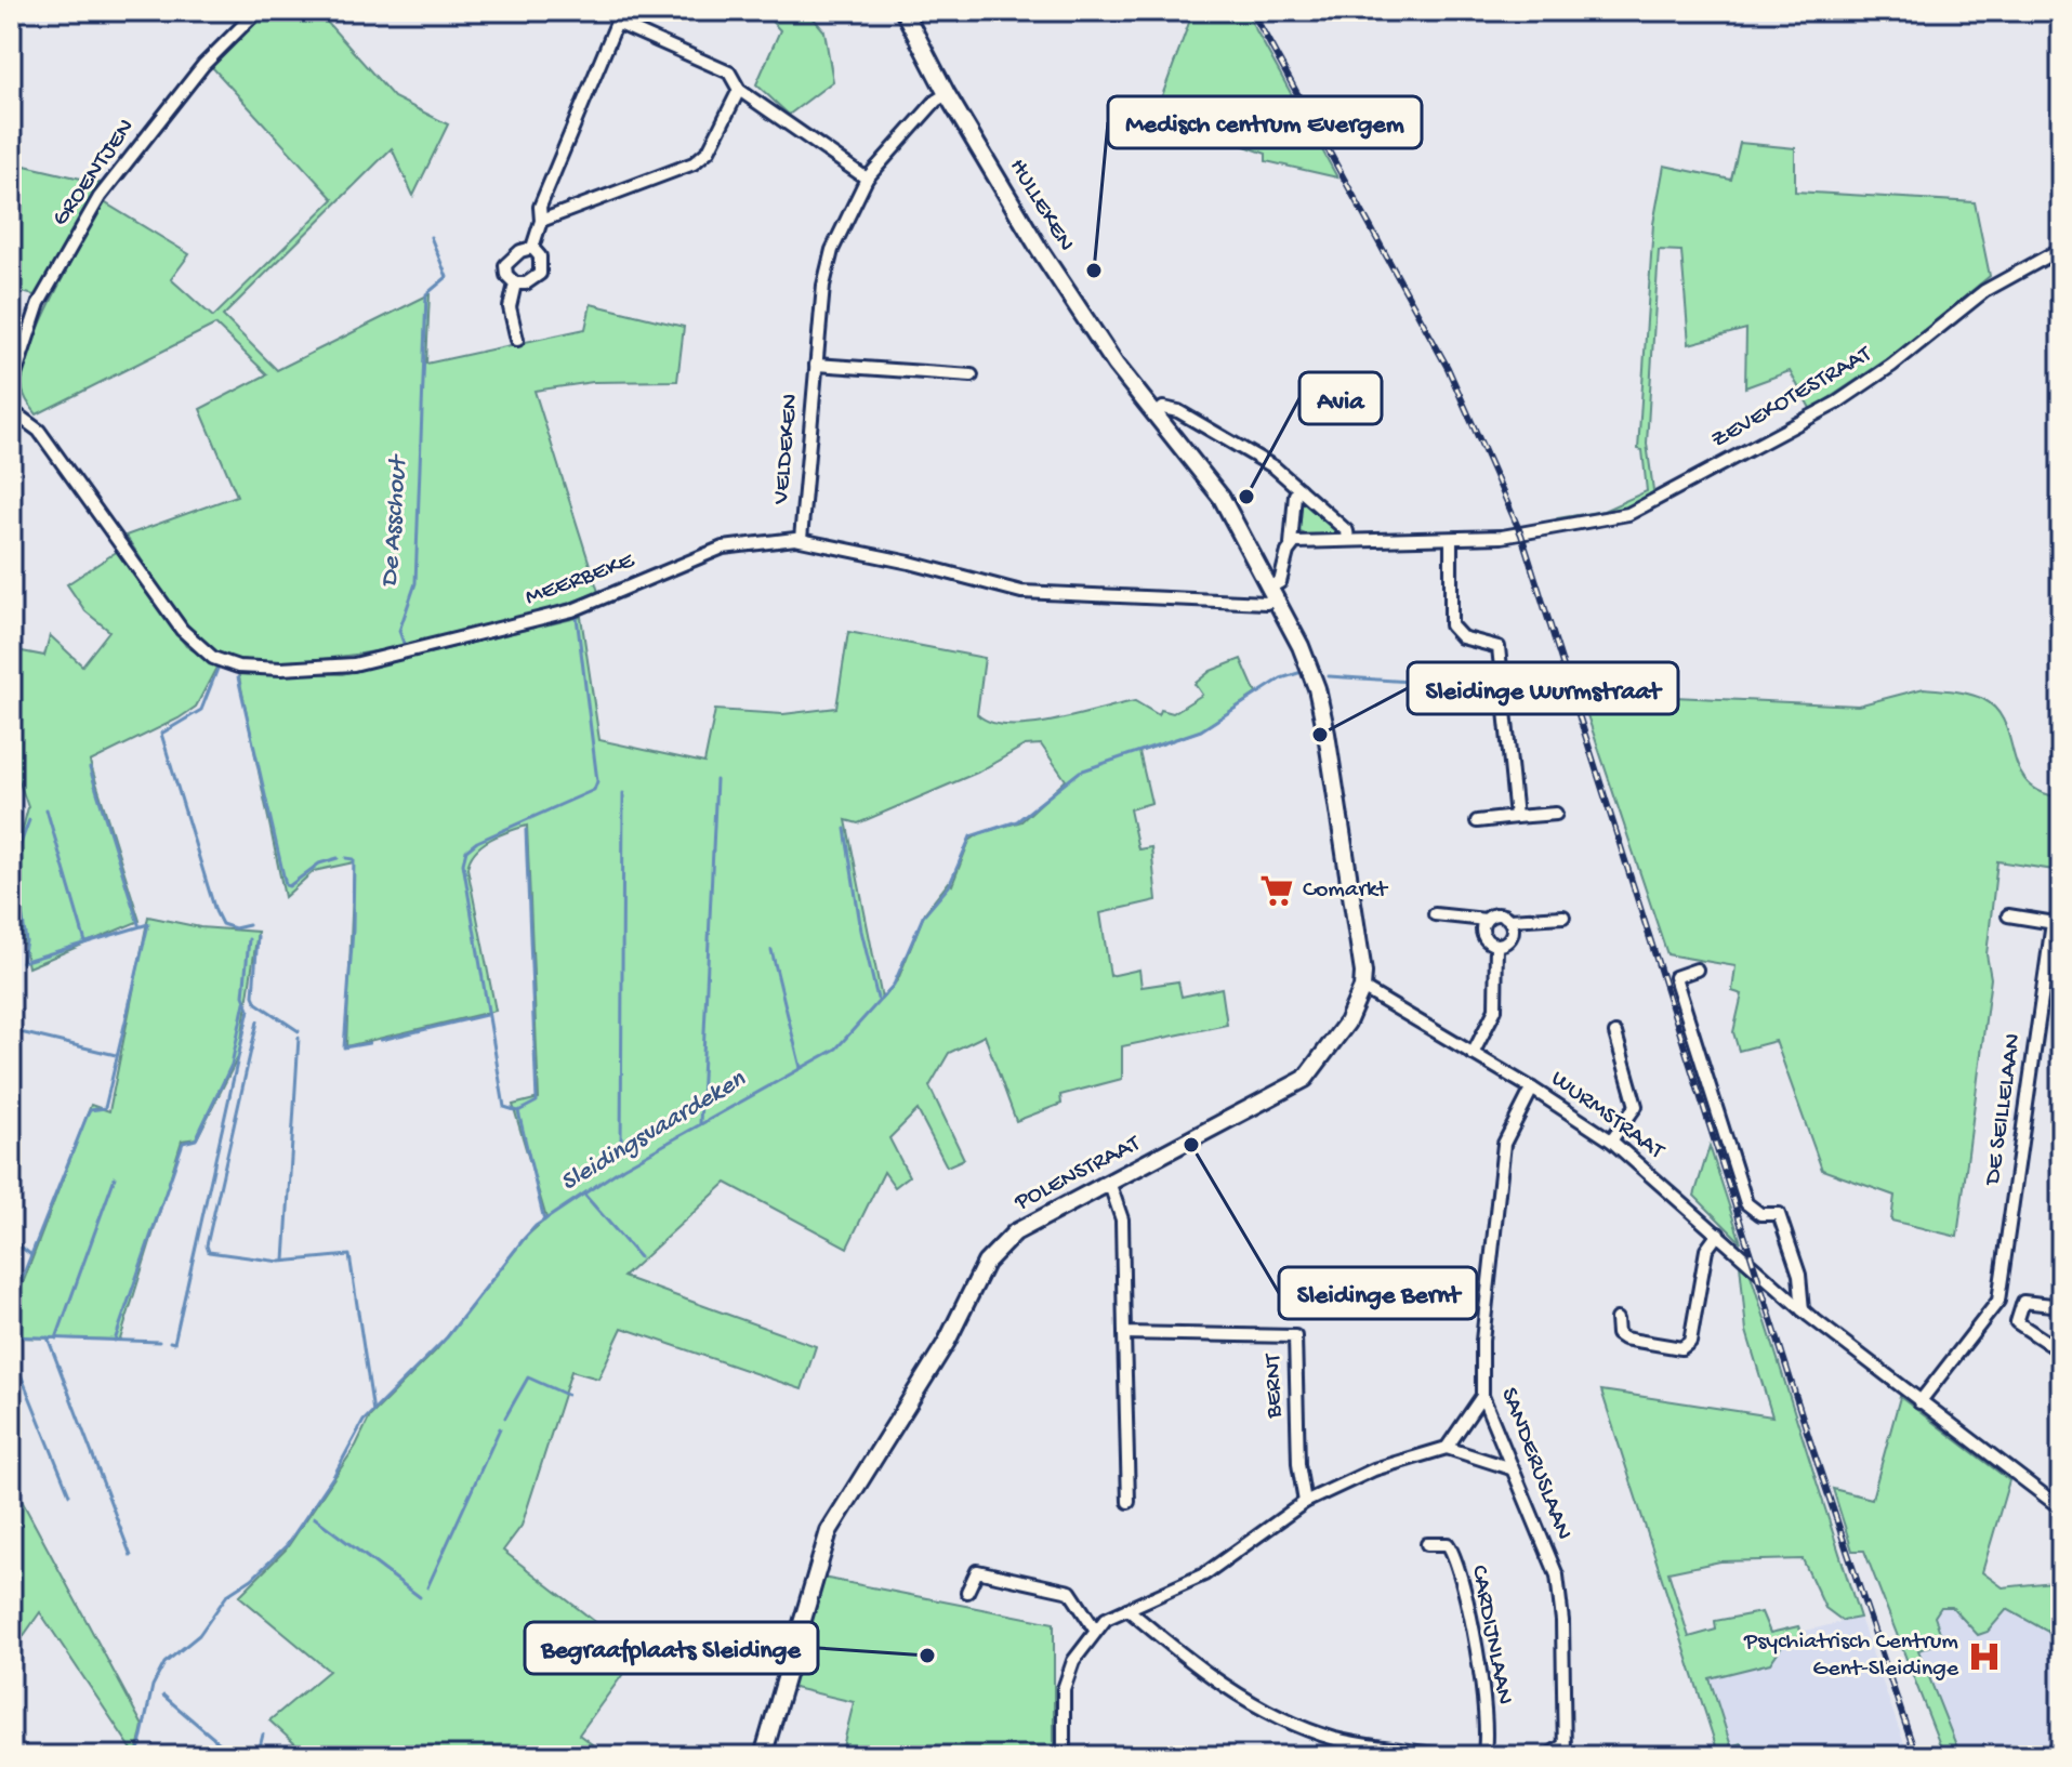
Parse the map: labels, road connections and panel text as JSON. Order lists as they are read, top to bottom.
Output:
{
  "streets": {
    "main road": ["HULLEKEN", "POLENSTRAAT"],
    "street": [
      "GROENTJEN",
      "ZEVEKOTESTRAAT",
      "VELDEKEN",
      "MEERBEKE",
      "DE SEILLELAAN",
      "WURMSTRAAT",
      "BERNT",
      "SANDERUSLAAN",
      "CARDIJNLAAN"
    ]
  },
  "crossings": [
    ["HULLEKEN", "VELDEKEN"],
    ["HULLEKEN", "MEERBEKE"],
    ["HULLEKEN", "WURMSTRAAT"],
    ["HULLEKEN", "POLENSTRAAT"],
    ["VELDEKEN", "MEERBEKE"],
    ["DE SEILLELAAN", "WURMSTRAAT"],
    ["WURMSTRAAT", "POLENSTRAAT"],
    ["WURMSTRAAT", "SANDERUSLAAN"]
  ],
  "water": ["De Asschout", "Sleidingsvaardeken"],
  "places": {
    "other": [
      "Medisch centrum Evergem",
      "Avia",
      "Sleidinge Wurmstraat",
      "Sleidinge Bernt",
      "Begraafplaats Sleidinge"
    ],
    "supermarket": ["Comarkt"],
    "hospital": ["Psychiatrisch Centrum Gent-Sleidinge"]
  }
}
